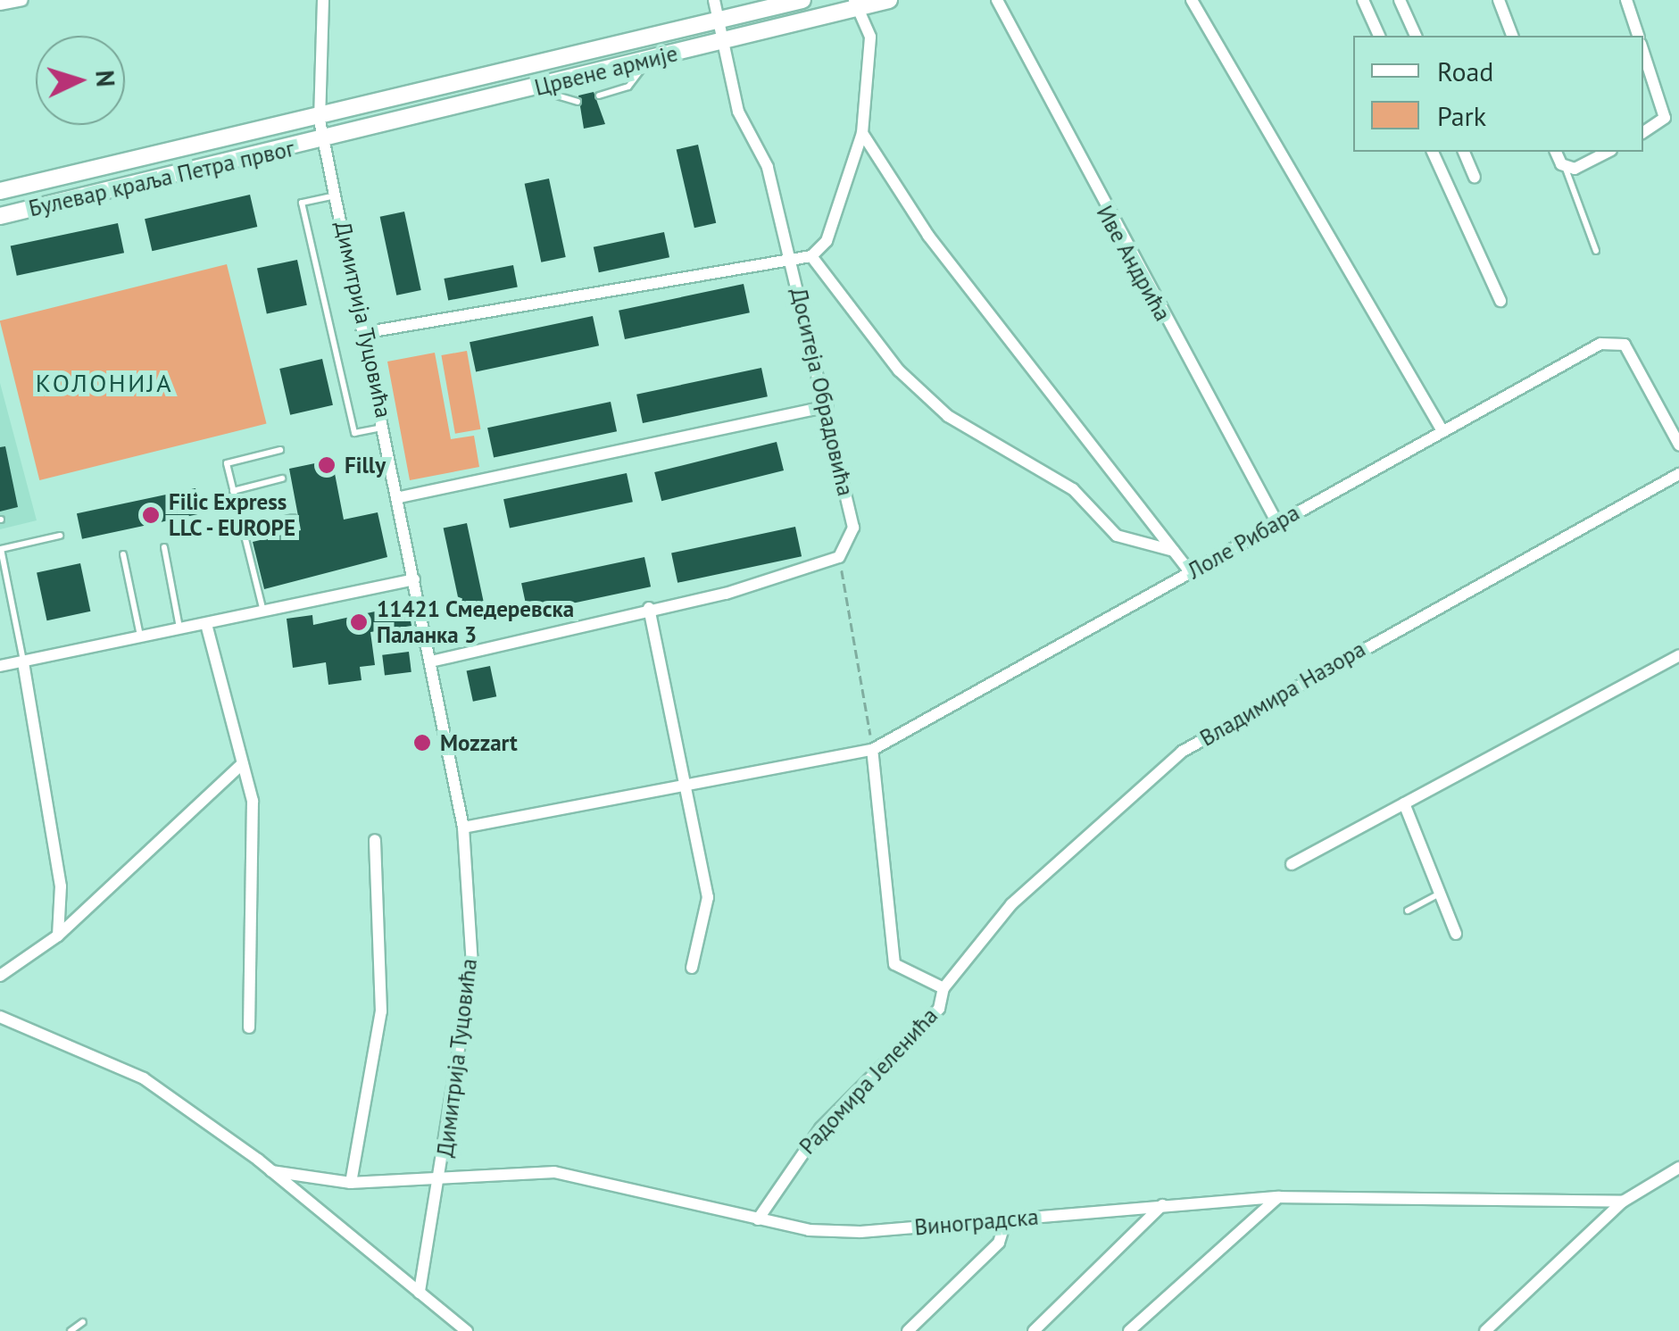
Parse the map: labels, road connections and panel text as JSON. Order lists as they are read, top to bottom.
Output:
{
  "streets": {
    "main road": ["Црвене армије", "Булевар краља Петра првог"],
    "street": [
      "Иве Андрића",
      "Димитрија Туцовића",
      "Доситеја Обрадовића",
      "Лоле Рибара",
      "Владимира Назора",
      "Радомира Јеленића",
      "Виноградска"
    ]
  },
  "crossings": [
    ["Црвене армије", "Булевар краља Петра првог"],
    ["Црвене армије", "Димитрија Туцовића"],
    ["Црвене армије", "Доситеја Обрадовића"],
    ["Булевар краља Петра првог", "Димитрија Туцовића"],
    ["Иве Андрића", "Лоле Рибара"],
    ["Димитрија Туцовића", "Лоле Рибара"],
    ["Димитрија Туцовића", "Виноградска"],
    ["Лоле Рибара", "Радомира Јеленића"],
    ["Владимира Назора", "Радомира Јеленића"],
    ["Радомира Јеленића", "Виноградска"]
  ],
  "districts": ["КОЛОНИЈА"],
  "places": [
    "Filly",
    "Filic Express LLC - EUROPE",
    "11421 Смедеревска Паланка 3",
    "Mozzart"
  ],
  "legend": ["Road", "Park"],
  "north": "right"
}
